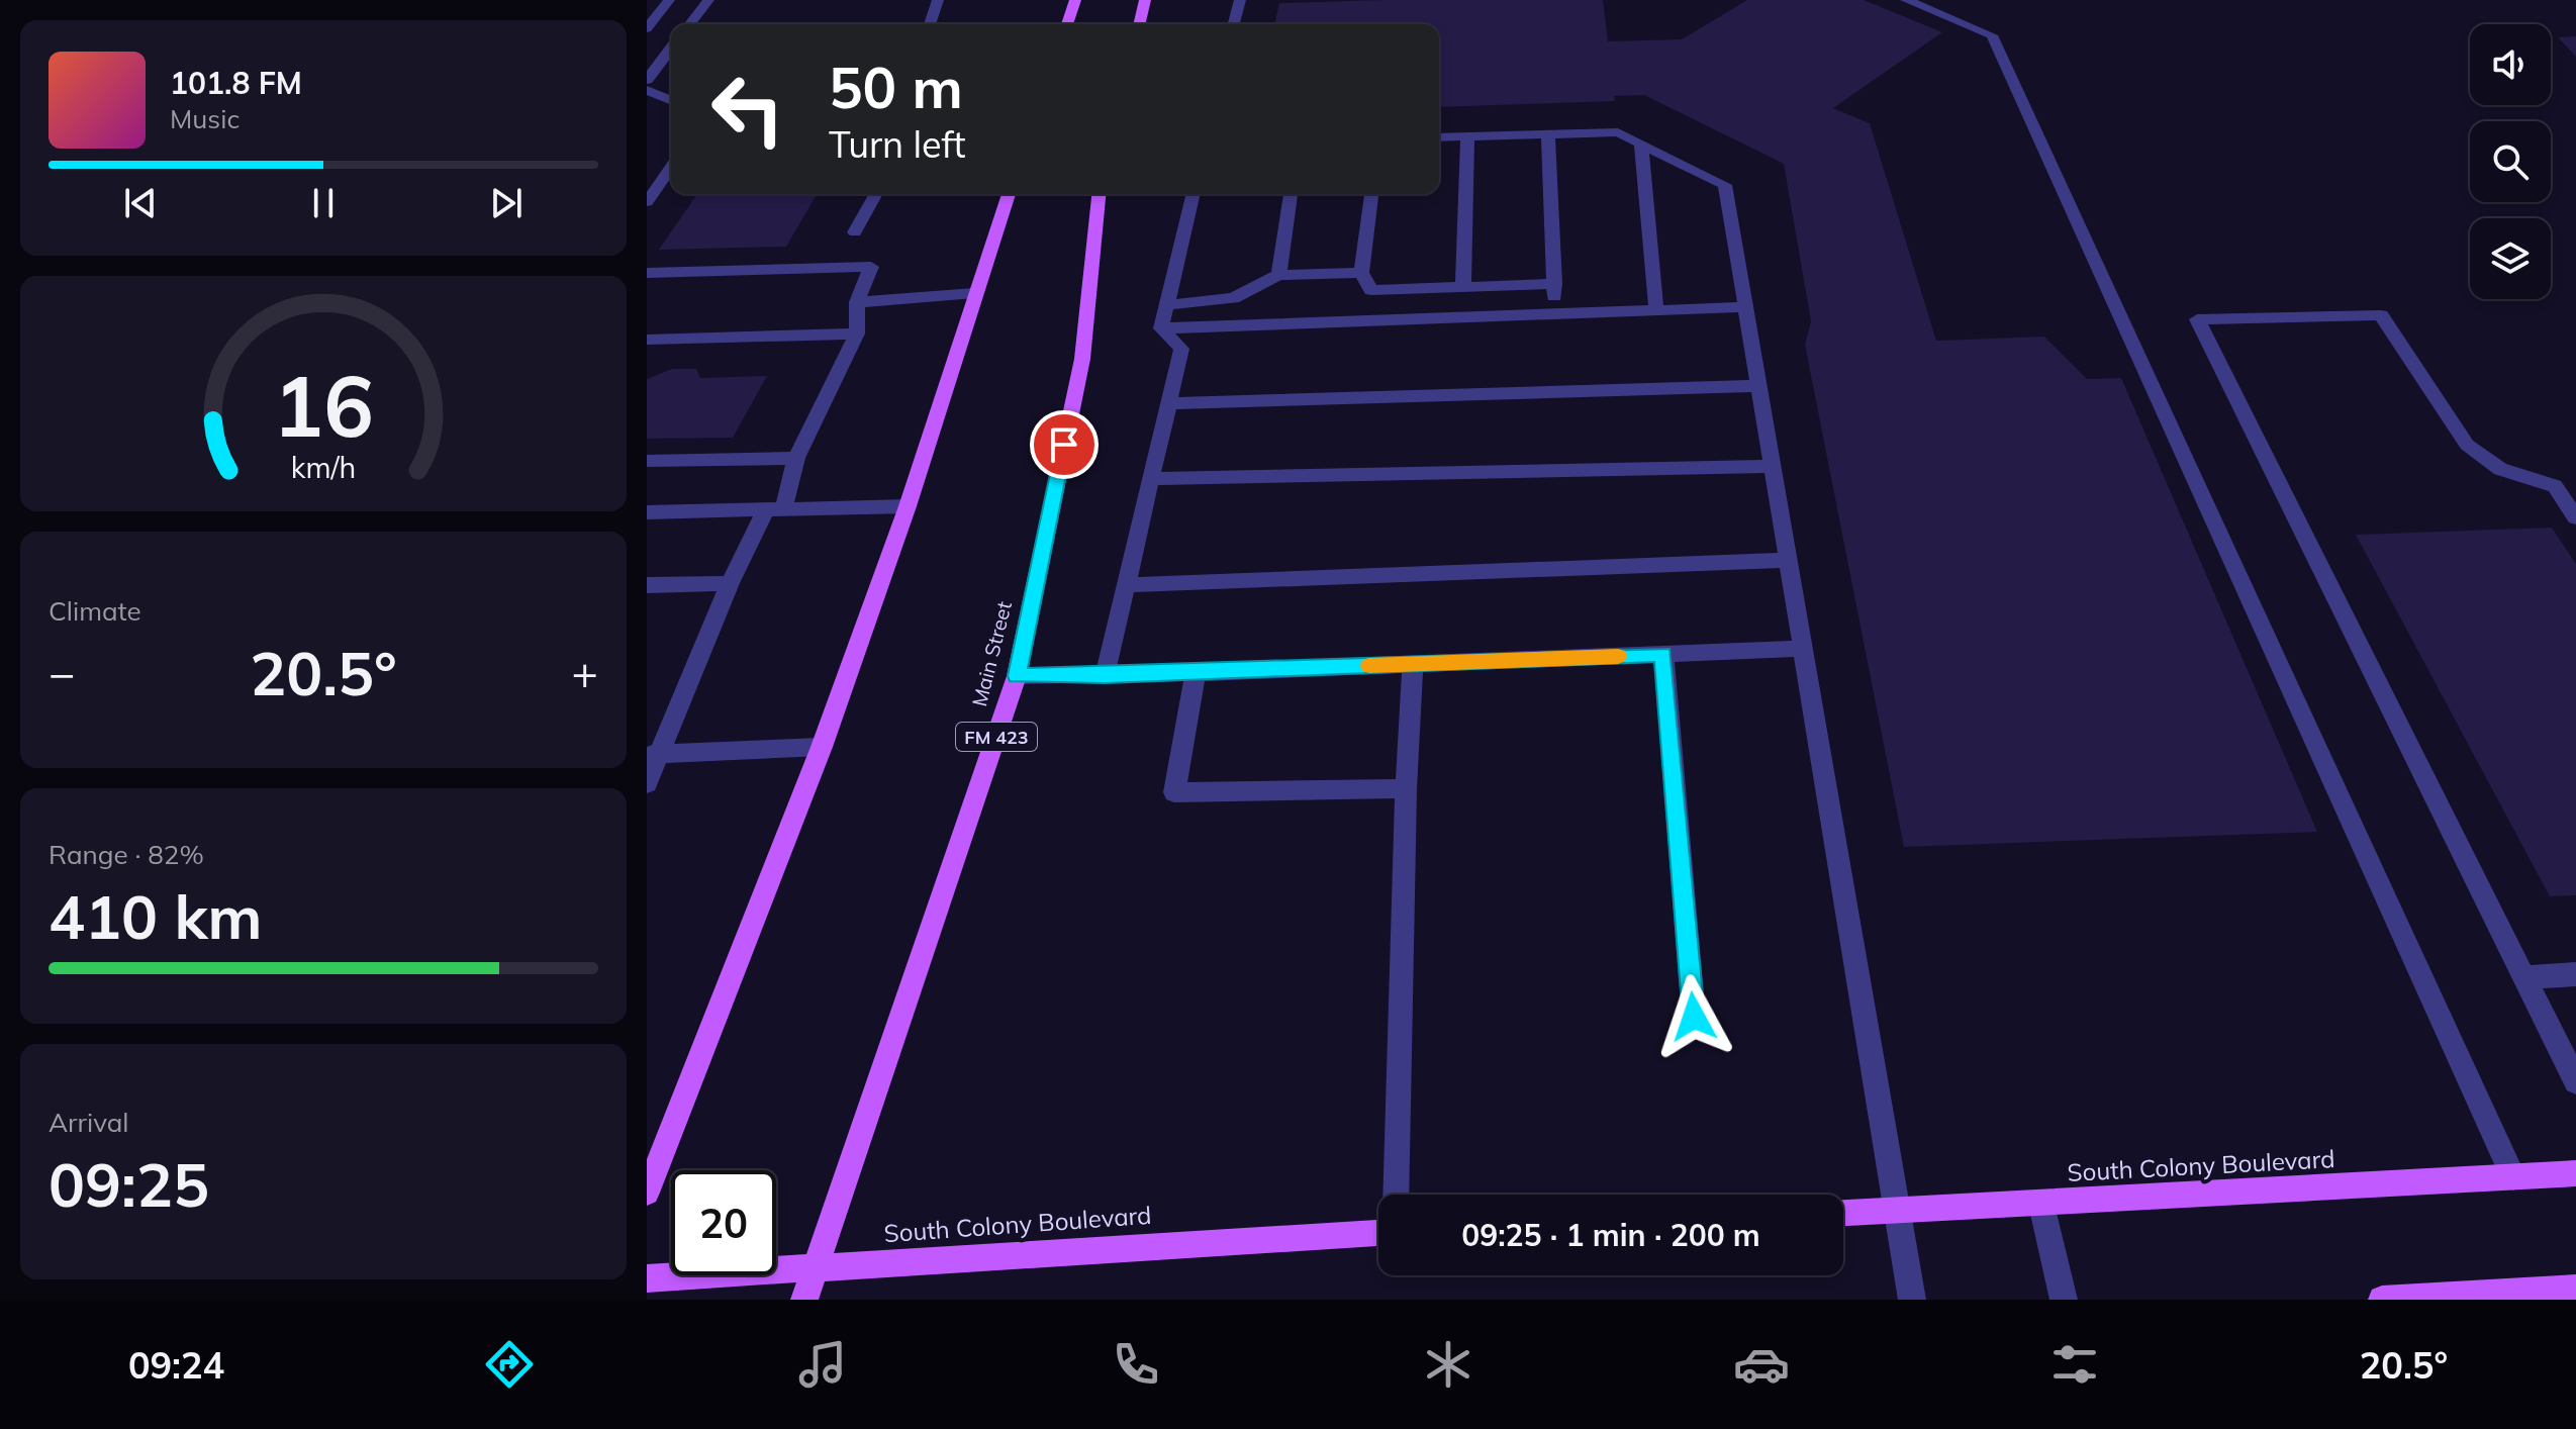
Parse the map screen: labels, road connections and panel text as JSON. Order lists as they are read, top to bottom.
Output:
{
  "streets": {
    "main road": ["Main Street", "FM 423", "South Colony Boulevard"]
  },
  "crossings": [
    ["Main Street", "South Colony Boulevard"]
  ],
  "page": {
    "turn": ["50 m", "Turn left"],
    "song": ["101.8 FM", "Music"],
    "tile": [
      "Climate",
      ["Range · 82%", "410 km"],
      ["Arrival", "09:25"]
    ],
    "heat": ["−", "20.5°", "+"],
    "limit": "20",
    "trip": "09:25 · 1 min · 200 m",
    "tabs": ["09:24", "20.5°"],
    "gauge": ["16", "km/h"]
  }
}
